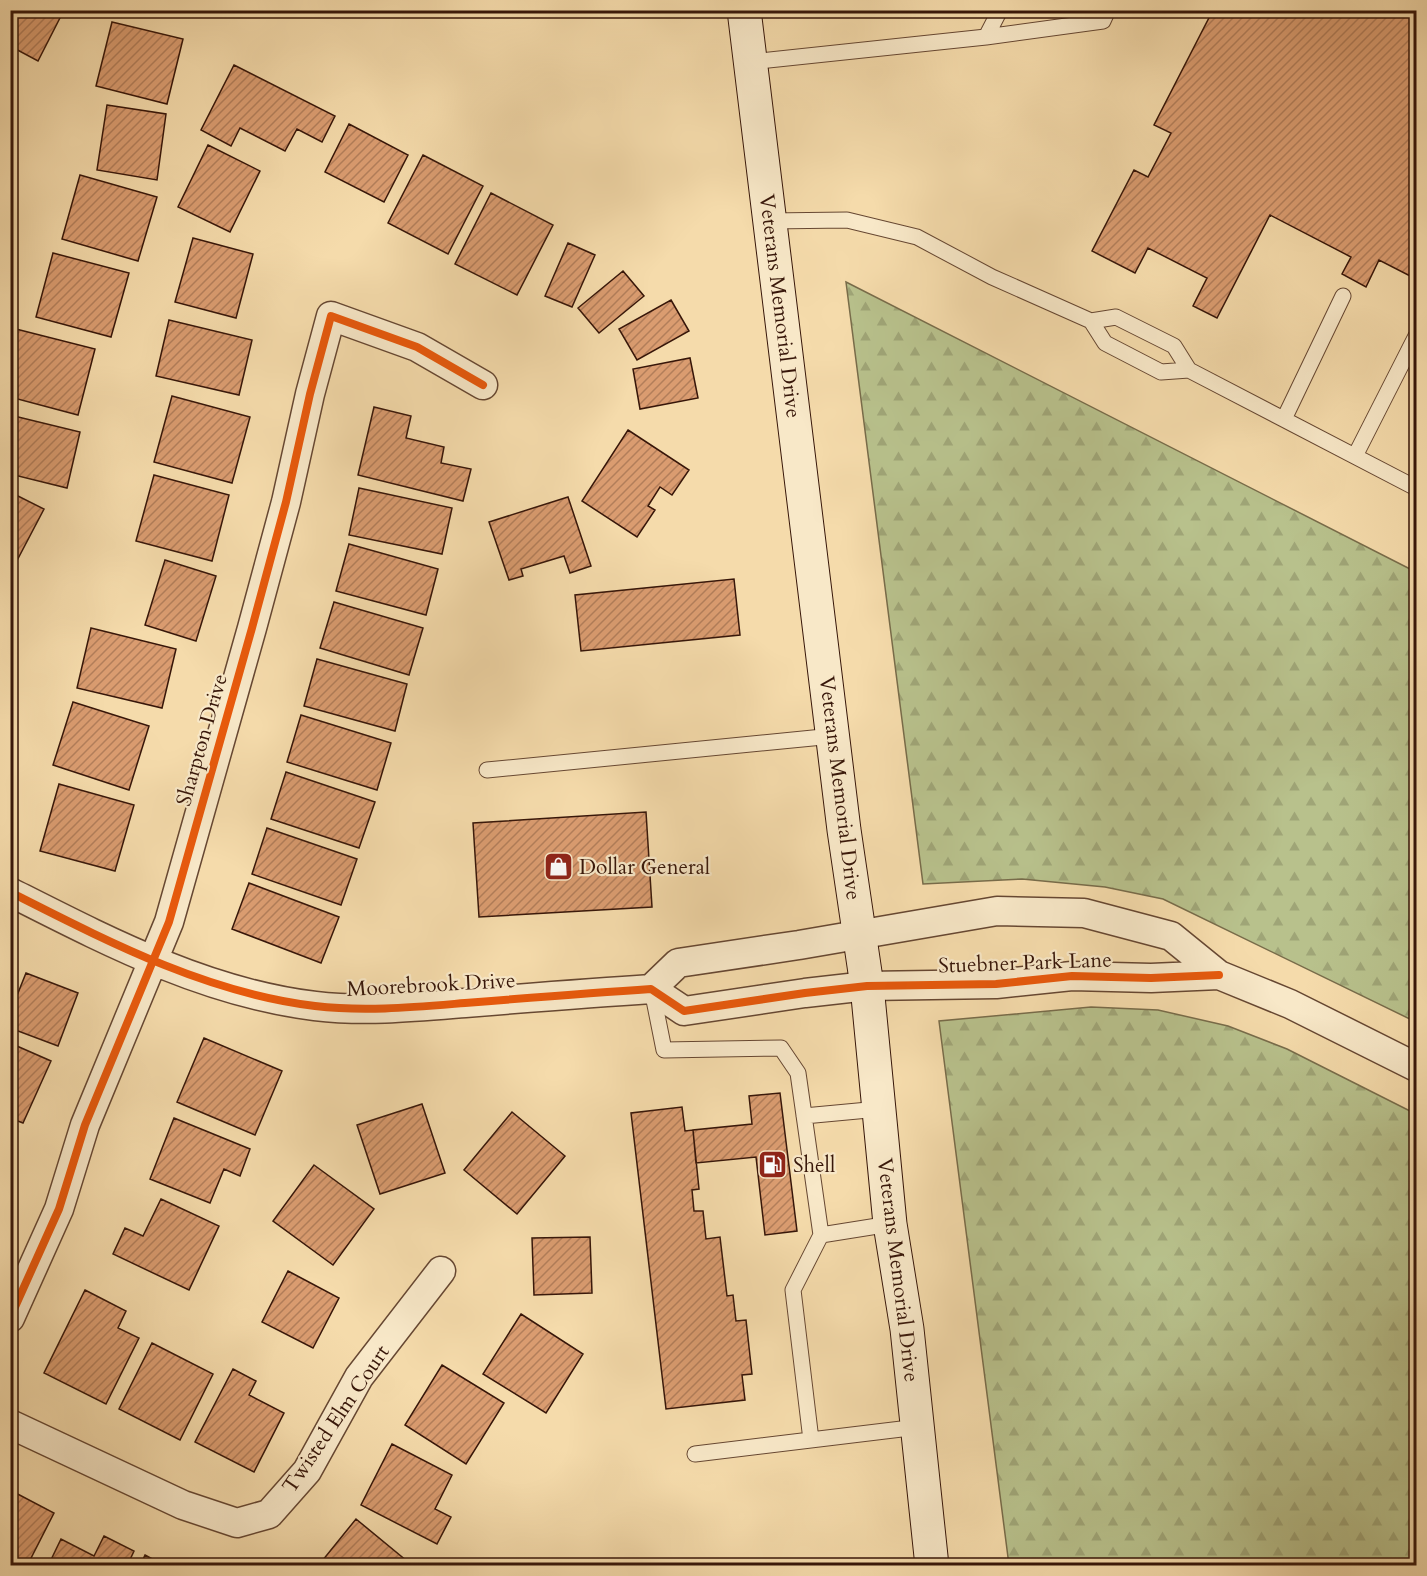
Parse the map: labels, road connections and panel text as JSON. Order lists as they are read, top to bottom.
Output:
{
  "streets": {
    "main road": ["Veterans Memorial Drive"],
    "street": [
      "Sharpton Drive",
      "Stuebner Park Lane",
      "Moorebrook Drive",
      "Twisted Elm Court"
    ]
  },
  "crossings": [
    ["Veterans Memorial Drive", "Stuebner Park Lane"],
    ["Sharpton Drive", "Moorebrook Drive"]
  ],
  "places": {
    "shop": ["Dollar General"],
    "fuel station": ["Shell"]
  }
}
